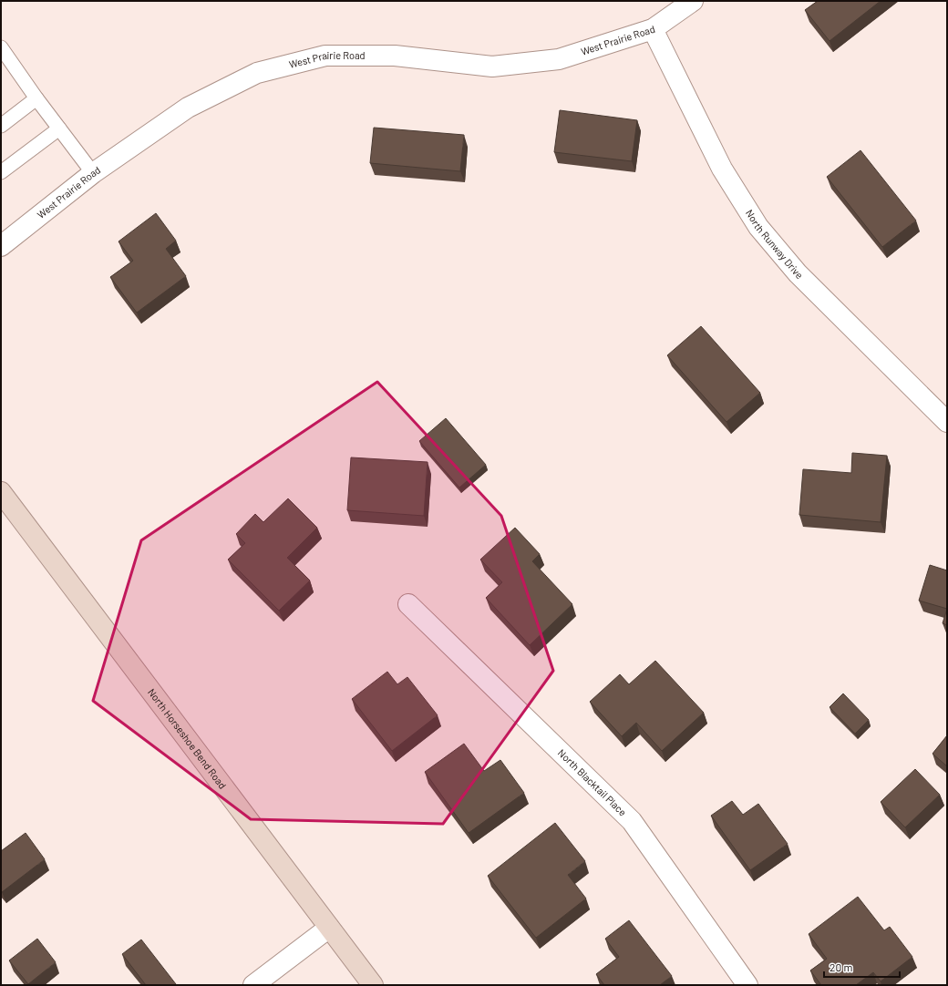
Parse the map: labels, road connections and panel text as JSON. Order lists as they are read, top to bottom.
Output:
{
  "streets": {
    "street": [
      "West Prairie Road",
      "North Runway Drive",
      "North Horseshoe Bend Road",
      "North Blacktail Place"
    ]
  },
  "crossings": [
    ["West Prairie Road", "North Runway Drive"]
  ],
  "scale_bar": "20 m"
}
